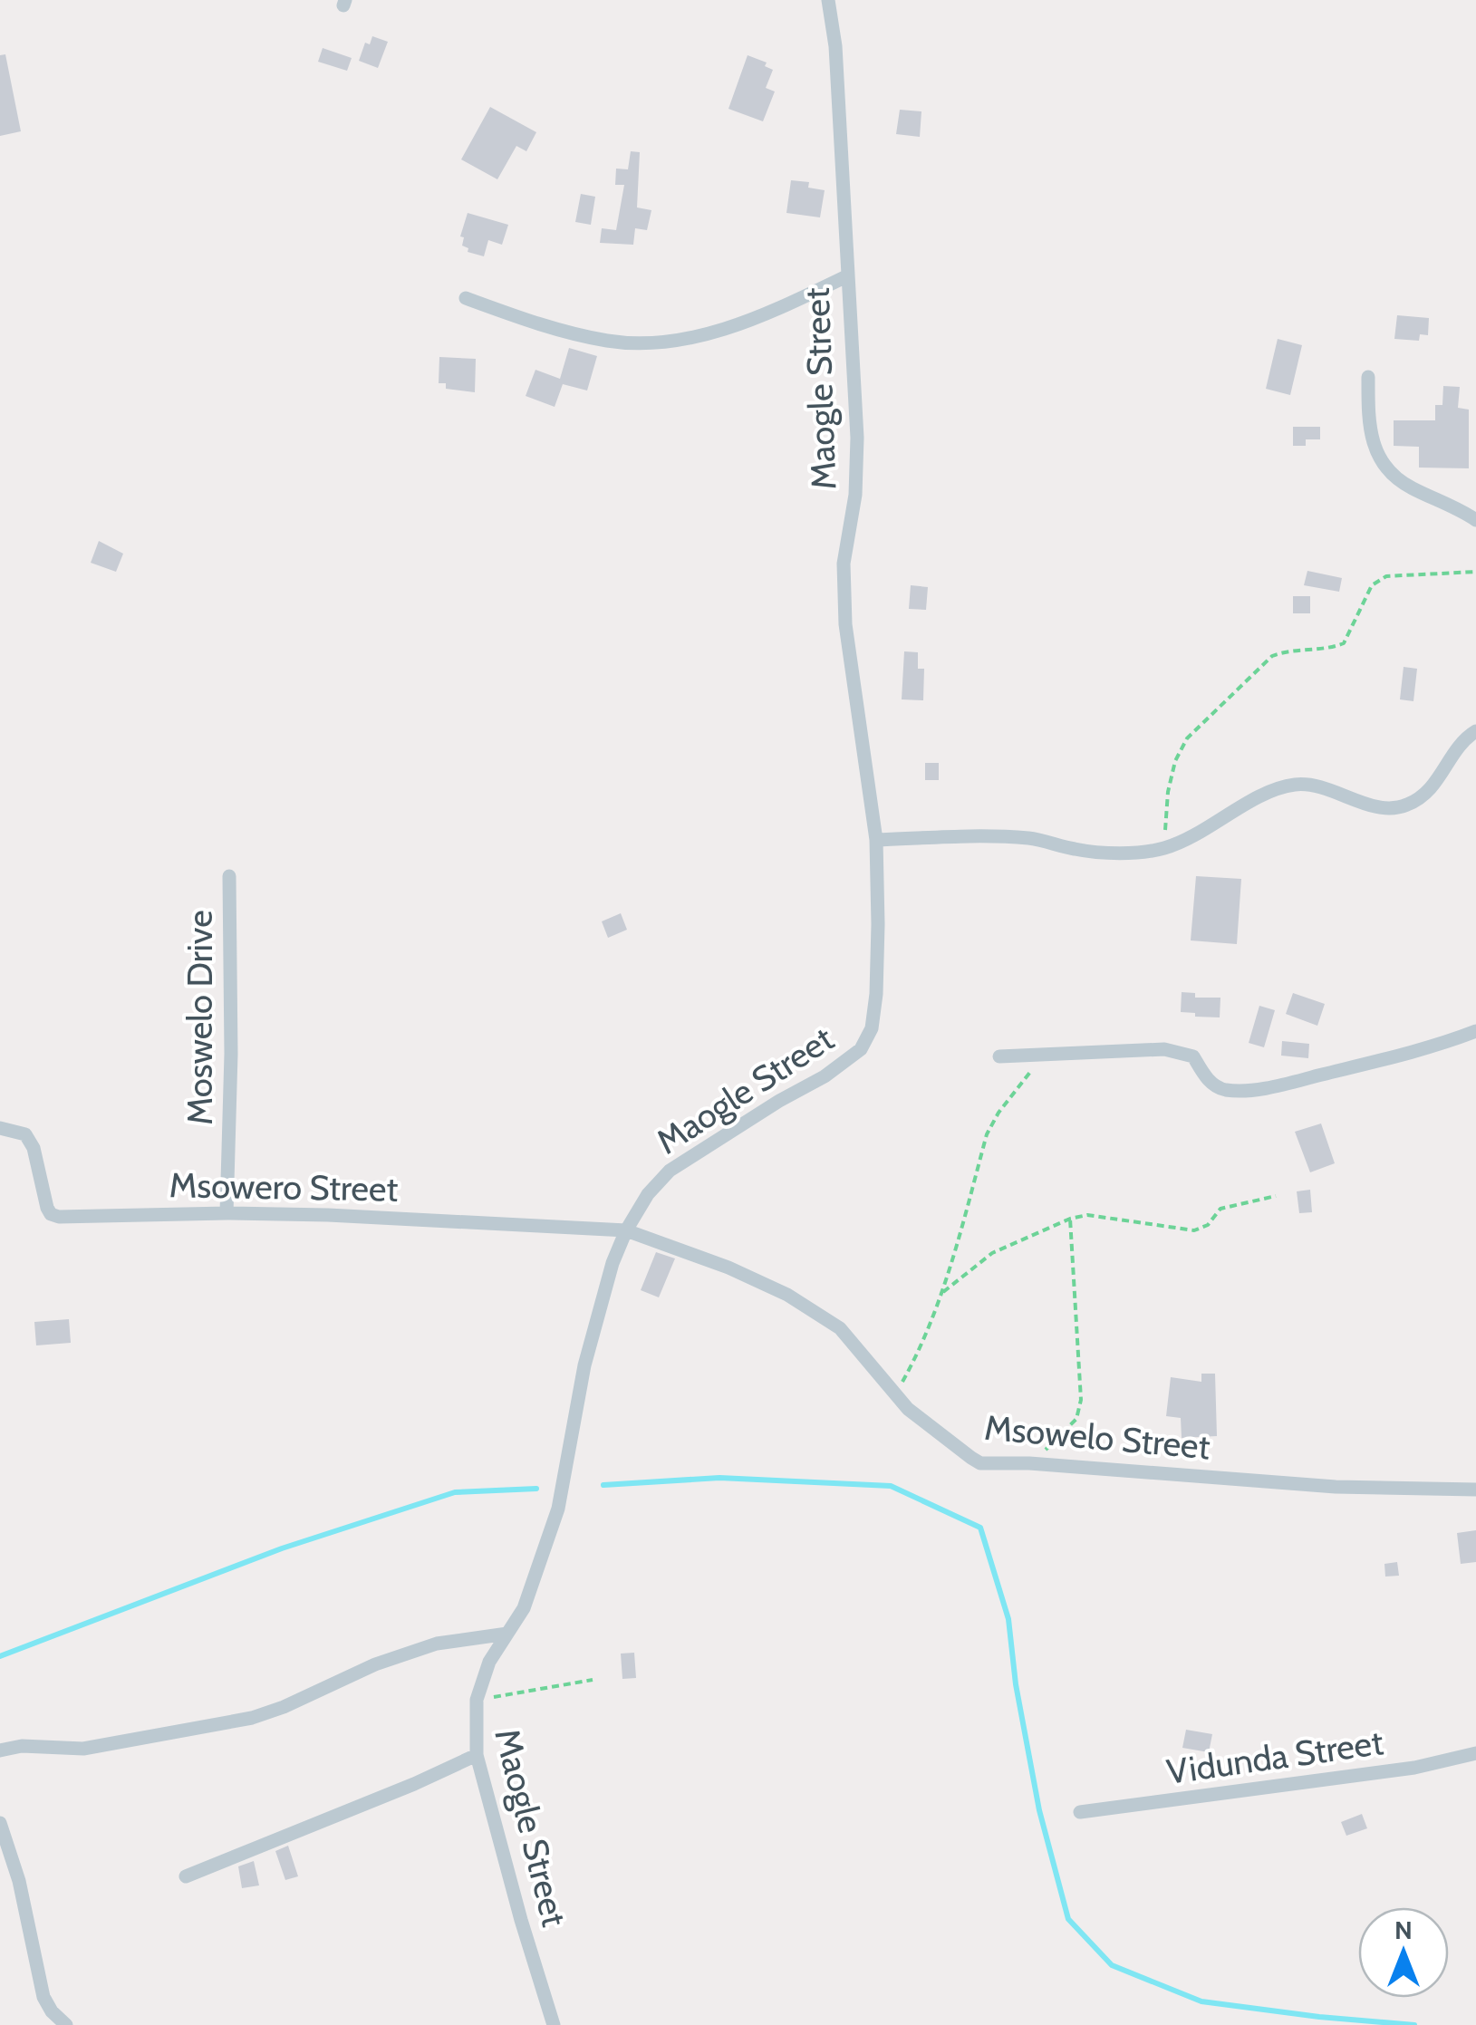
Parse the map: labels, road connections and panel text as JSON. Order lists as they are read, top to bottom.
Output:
{
  "streets": {
    "street": [
      "Maogle Street",
      "Moswelo Drive",
      "Msowero Street",
      "Msowelo Street",
      "Vidunda Street"
    ]
  },
  "crossings": [
    ["Maogle Street", "Msowero Street"],
    ["Maogle Street", "Msowelo Street"],
    ["Moswelo Drive", "Msowero Street"],
    ["Msowero Street", "Msowelo Street"]
  ],
  "north": "top"
}
